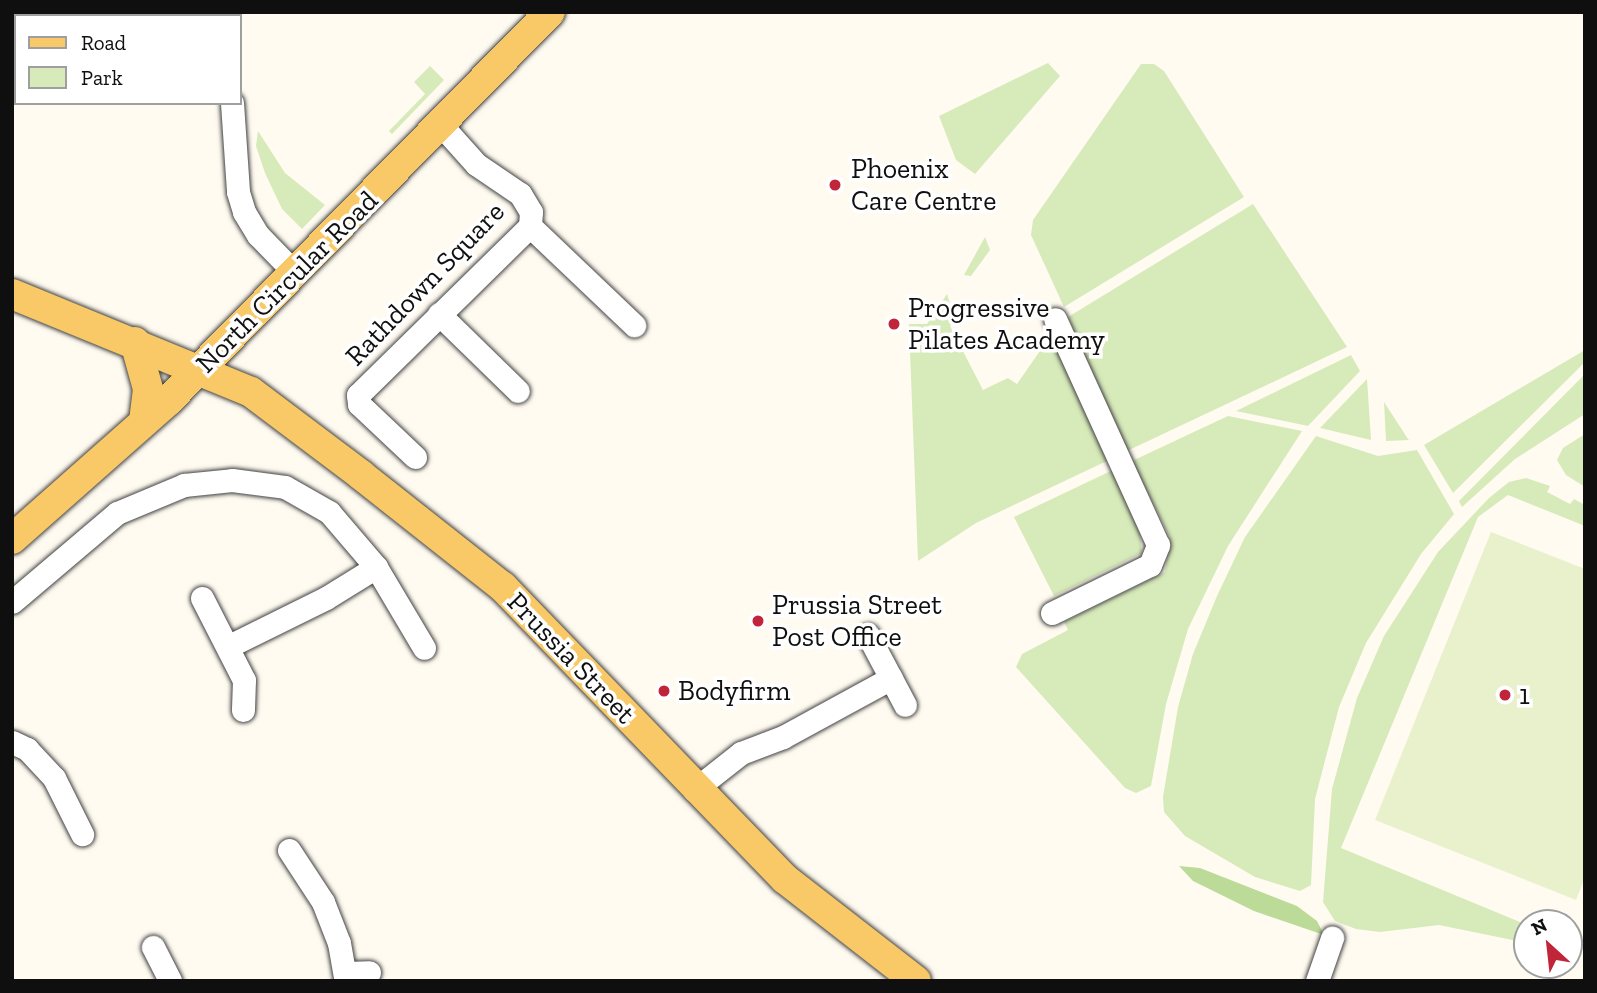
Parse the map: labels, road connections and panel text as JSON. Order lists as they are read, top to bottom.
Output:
{
  "streets": {
    "main road": ["North Circular Road", "Prussia Street"],
    "street": ["Rathdown Square"]
  },
  "crossings": [
    ["North Circular Road", "Rathdown Square"],
    ["North Circular Road", "Prussia Street"]
  ],
  "places": [
    "Phoenix Care Centre",
    "Progressive Pilates Academy",
    "Prussia Street Post Office",
    "Bodyfirm",
    "1"
  ],
  "legend": ["Road", "Park"],
  "north": "top left"
}
